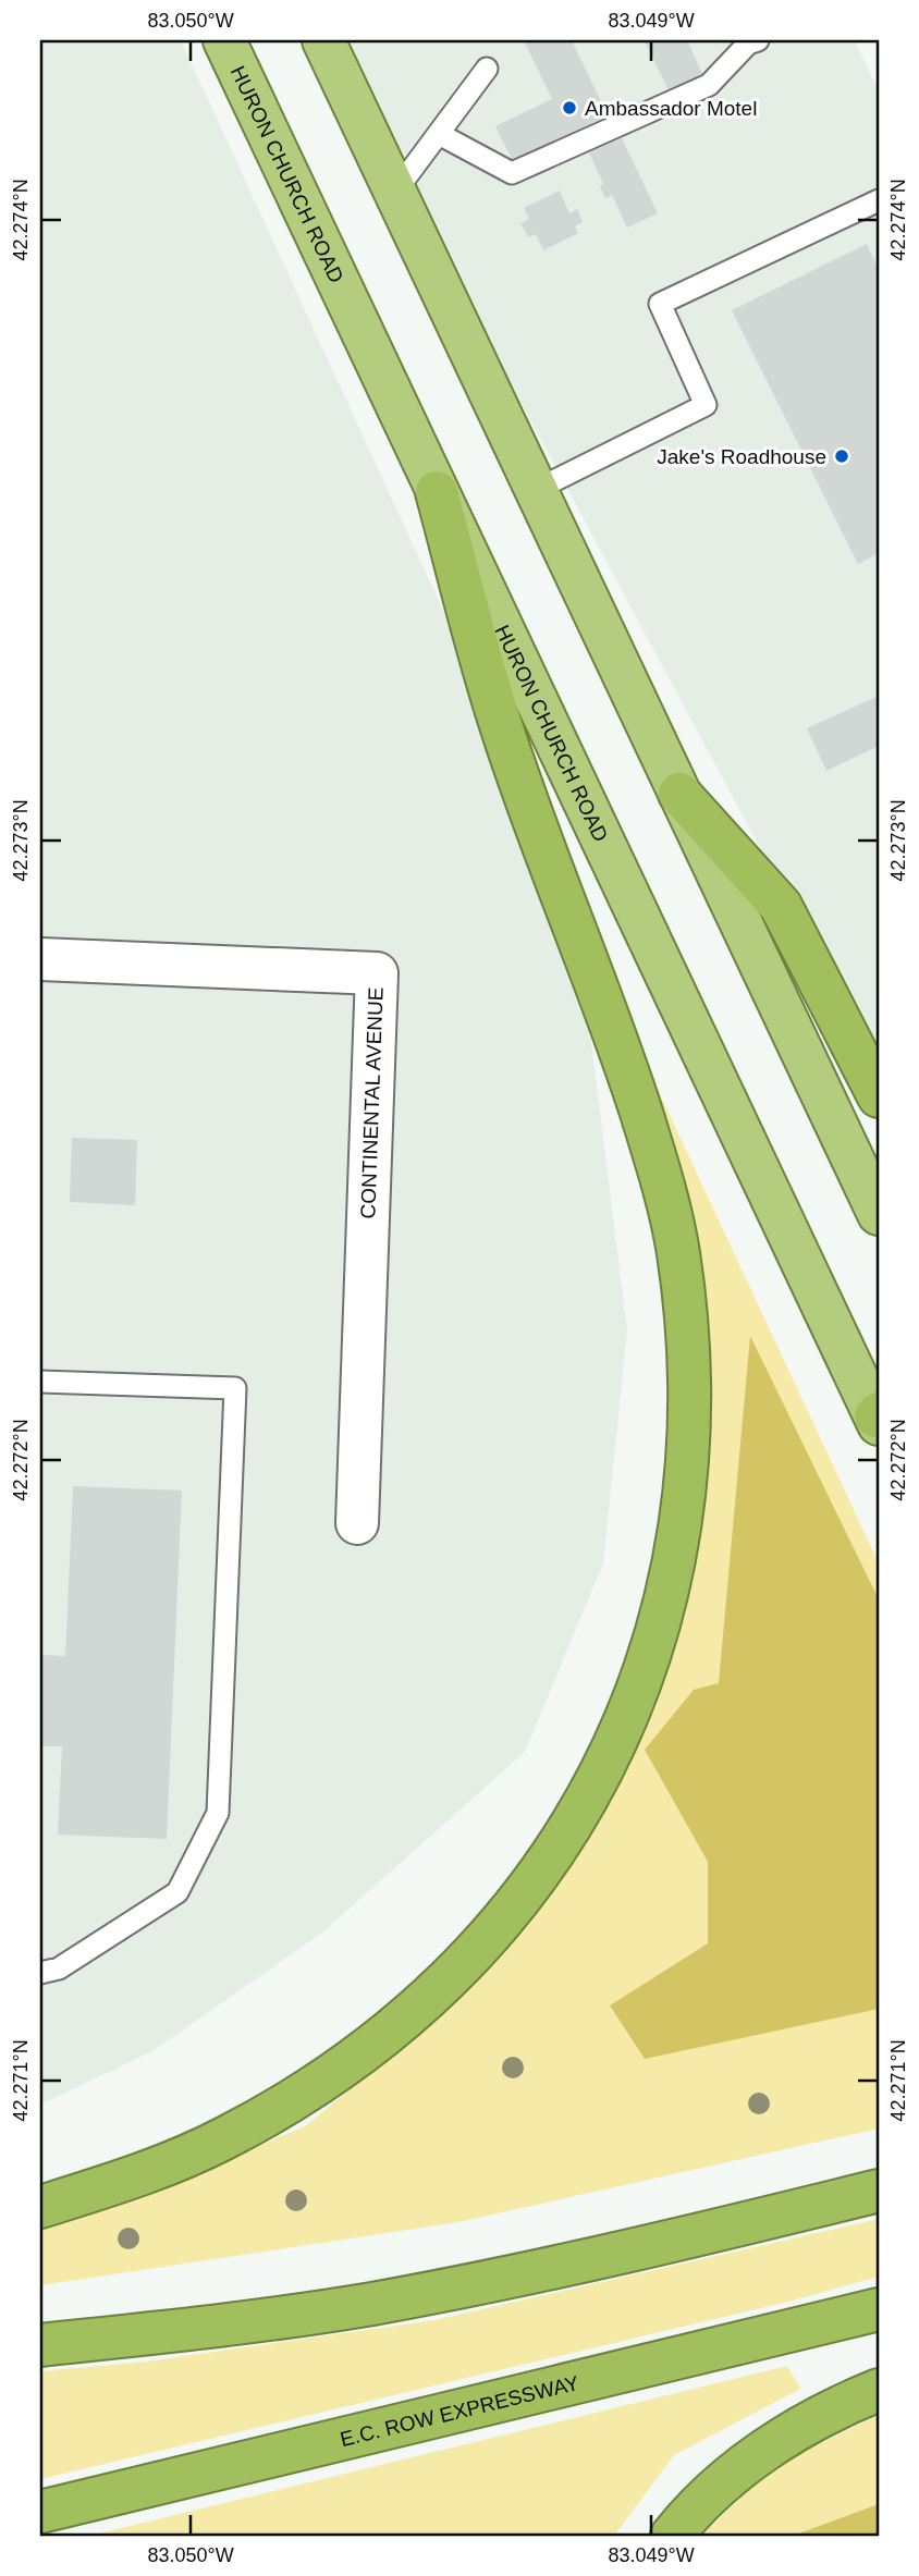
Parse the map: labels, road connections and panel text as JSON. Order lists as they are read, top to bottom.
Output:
{
  "streets": {
    "highway": ["HURON CHURCH ROAD", "E.C. ROW EXPRESSWAY"],
    "street": ["CONTINENTAL AVENUE"]
  },
  "places": ["Ambassador Motel", "Jake's Roadhouse"],
  "coordinates": [
    "83.050°W",
    "83.049°W",
    "42.274°N",
    "42.273°N",
    "42.272°N",
    "42.271°N"
  ]
}
